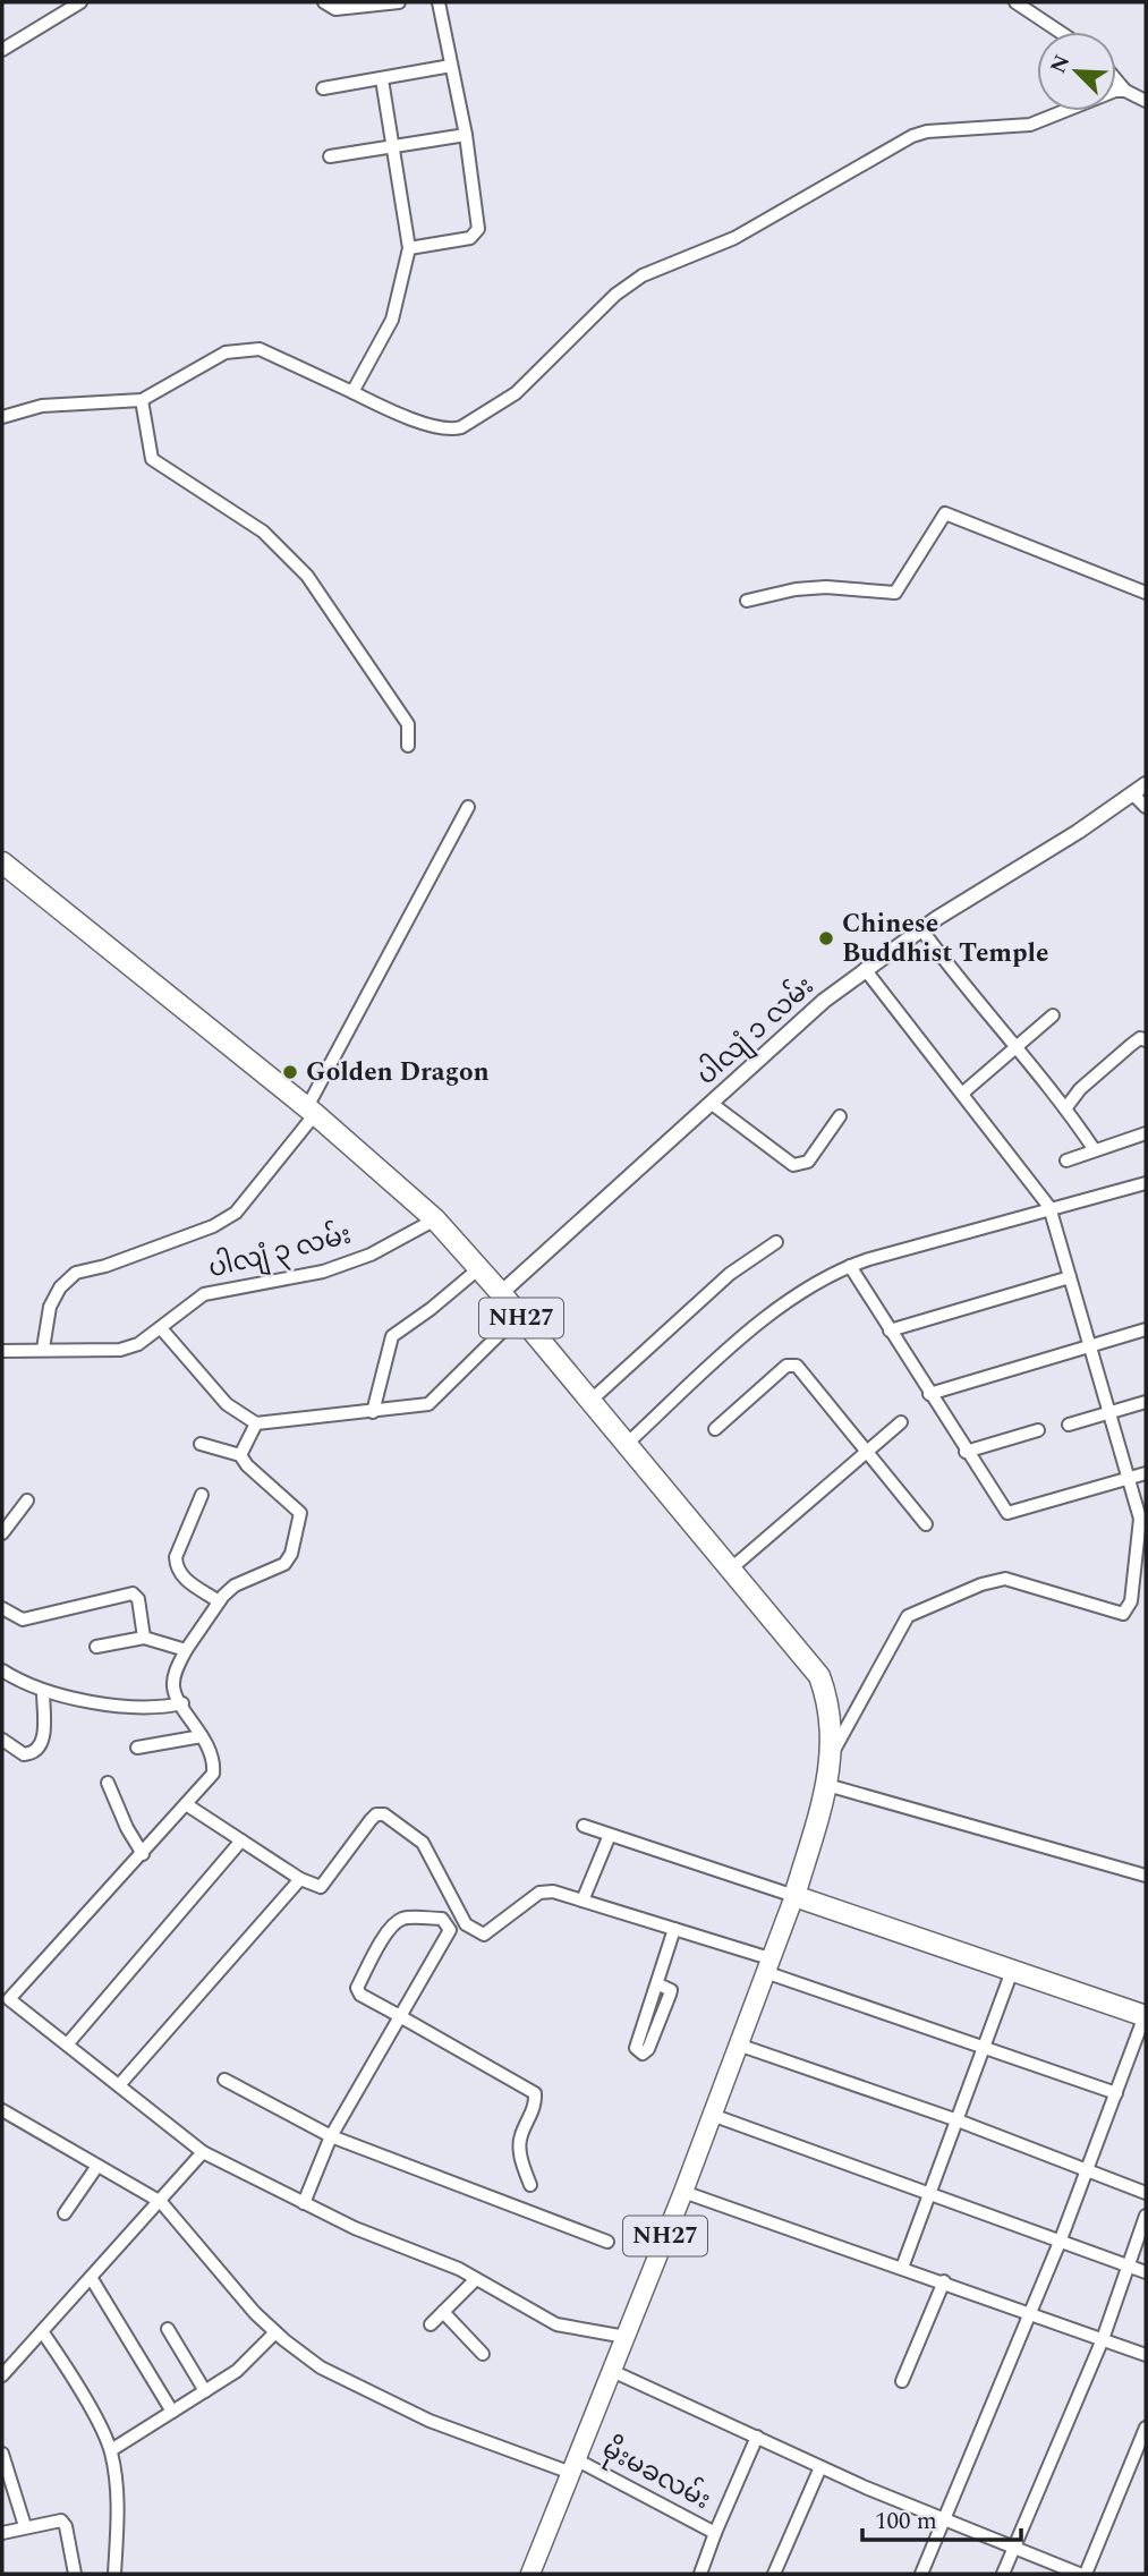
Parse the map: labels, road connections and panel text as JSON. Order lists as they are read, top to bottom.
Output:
{
  "streets": {
    "highway": ["NH27"],
    "street": ["ပါလျံ ၁ လမ်း", "ပါလျံ ၃ လမ်း", "မိုးမခလမ်း"]
  },
  "crossings": [
    ["ပါလျံ ၁ လမ်း", "NH27"],
    ["ပါလျံ ၃ လမ်း", "NH27"],
    ["NH27", "မိုးမခလမ်း"]
  ],
  "places": ["Chinese Buddhist Temple", "Golden Dragon"],
  "scale_bar": "100 m",
  "north": "top left"
}
